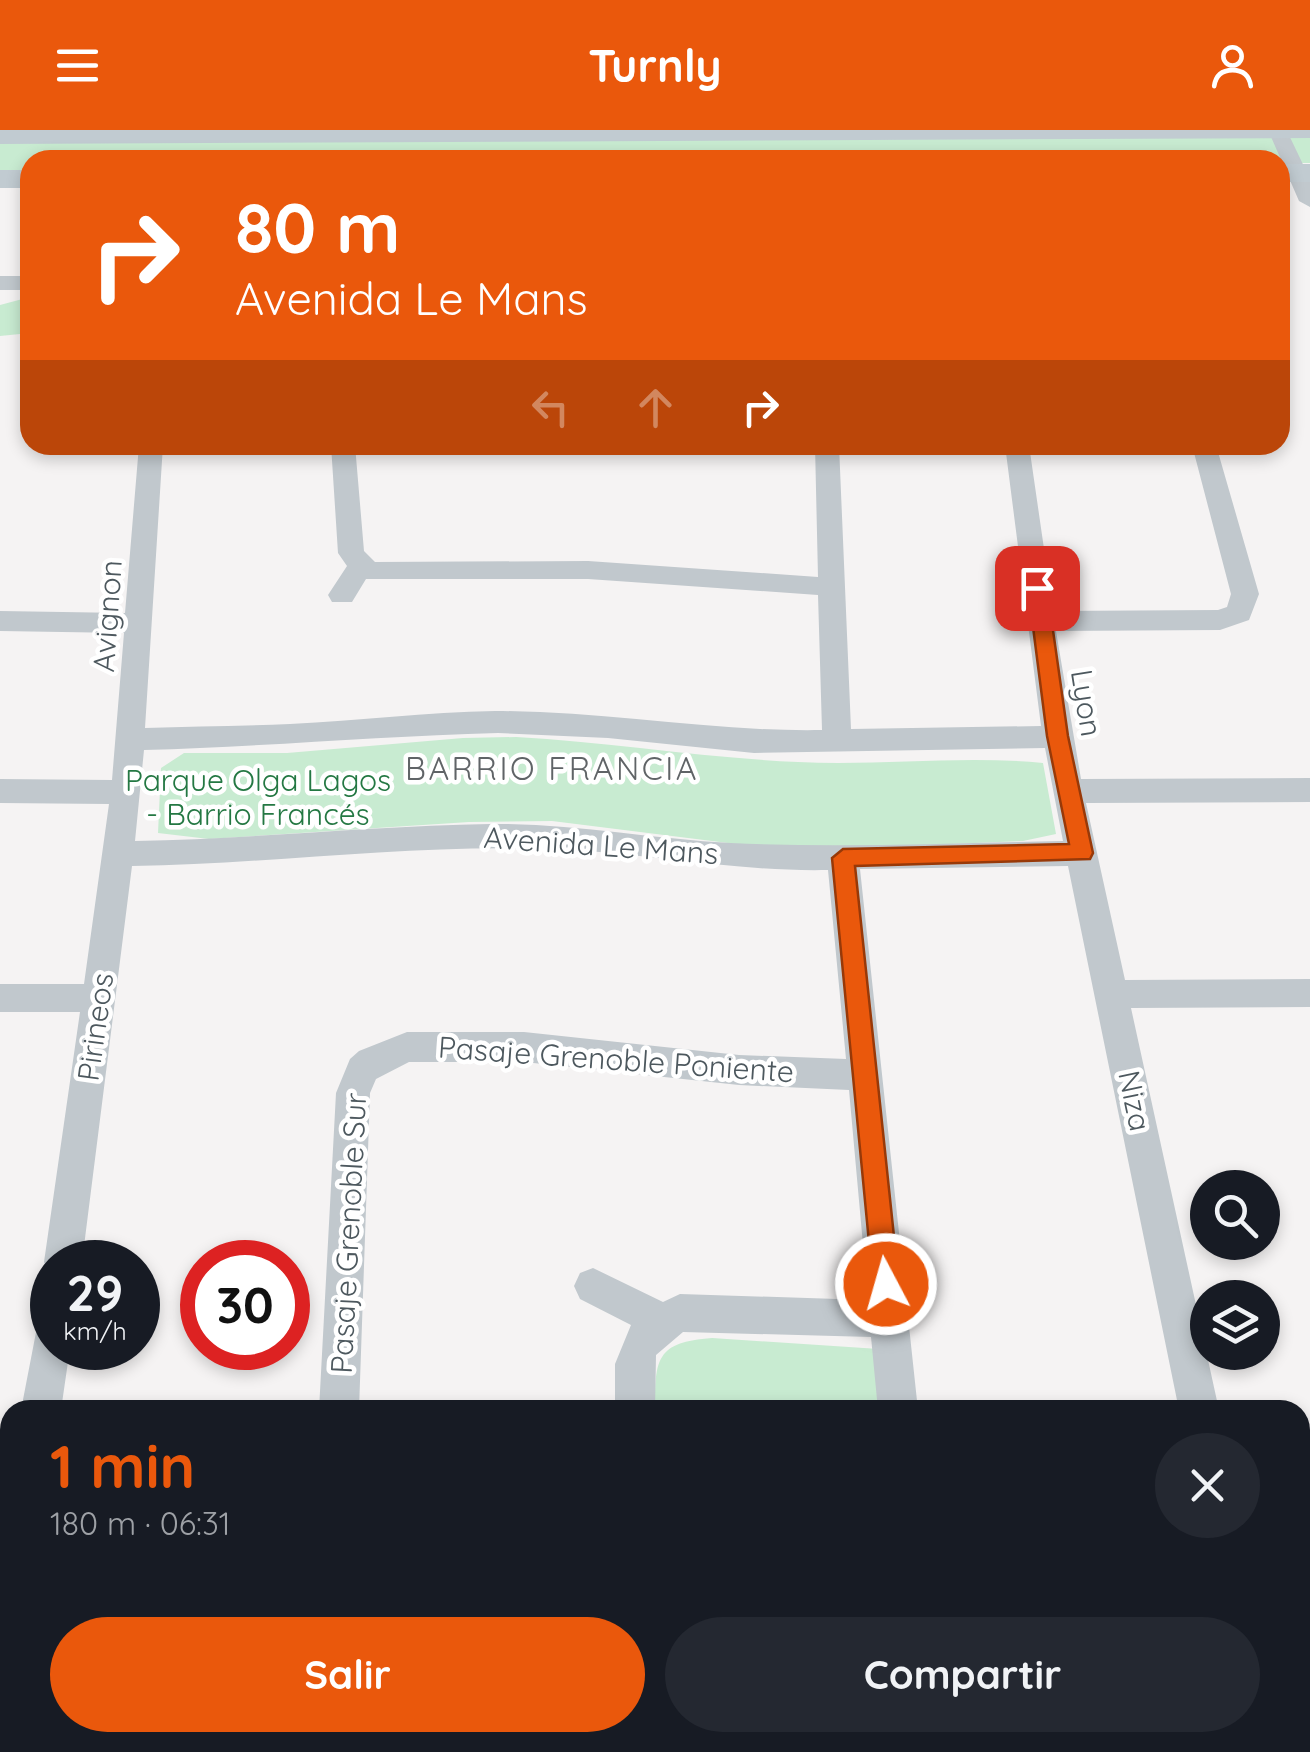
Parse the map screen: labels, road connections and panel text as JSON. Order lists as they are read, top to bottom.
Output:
{
  "streets": {
    "street": [
      "Avignon",
      "Lyon",
      "Avenida Le Mans",
      "Pirineos",
      "Pasaje Grenoble Poniente",
      "Niza",
      "Pasaje Grenoble Sur"
    ]
  },
  "crossings": [
    ["Avignon", "Pirineos"],
    ["Lyon", "Niza"],
    ["Avenida Le Mans", "Pirineos"],
    ["Avenida Le Mans", "Niza"],
    ["Pasaje Grenoble Poniente", "Pasaje Grenoble Sur"]
  ],
  "districts": ["BARRIO FRANCIA"],
  "parks": ["Parque Olga Lagos - Barrio Francés"],
  "page": {
    "header": "Turnly",
    "turn": ["80 m", "Avenida Le Mans"],
    "speed": "29 km/h",
    "limit": "30",
    "heading": ["1 min", "180 m · 06:31"],
    "buttons": ["Salir", "Compartir"]
  }
}
